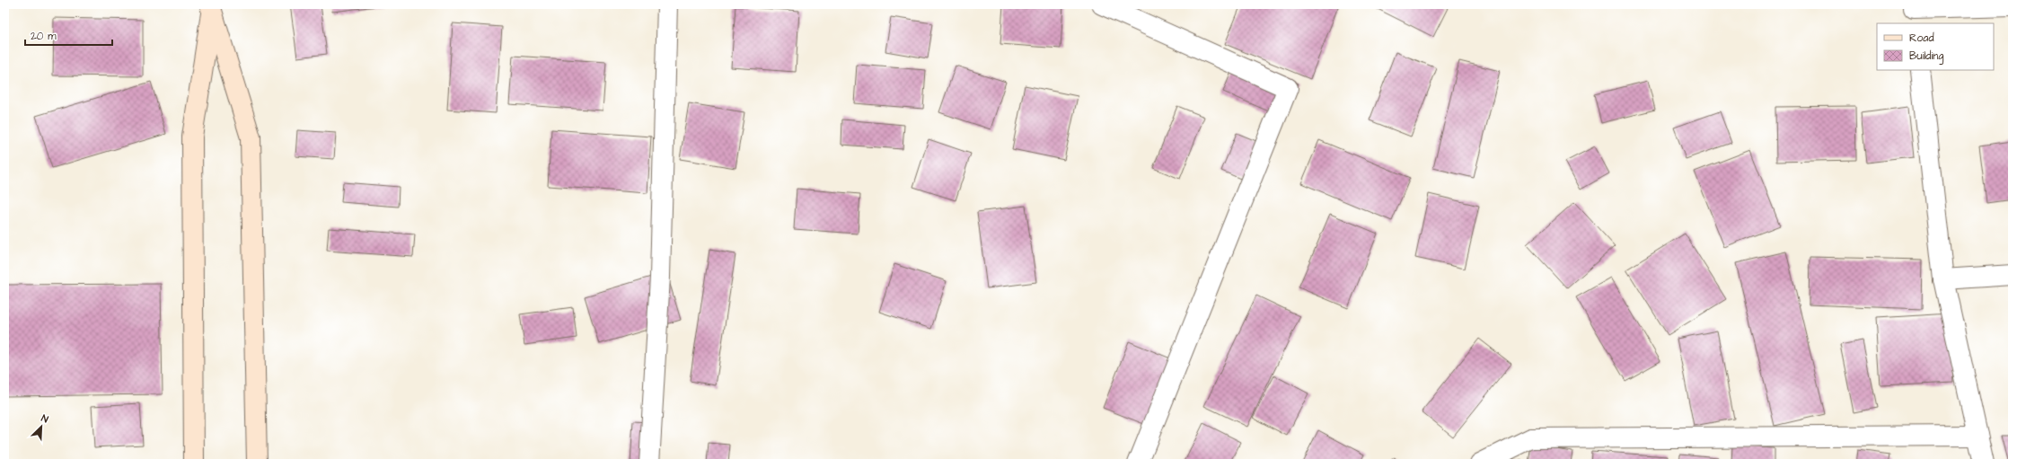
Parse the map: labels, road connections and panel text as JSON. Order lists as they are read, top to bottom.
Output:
{
  "legend": ["Road", "Building"],
  "scale_bar": "20 m",
  "north": "top right"
}
